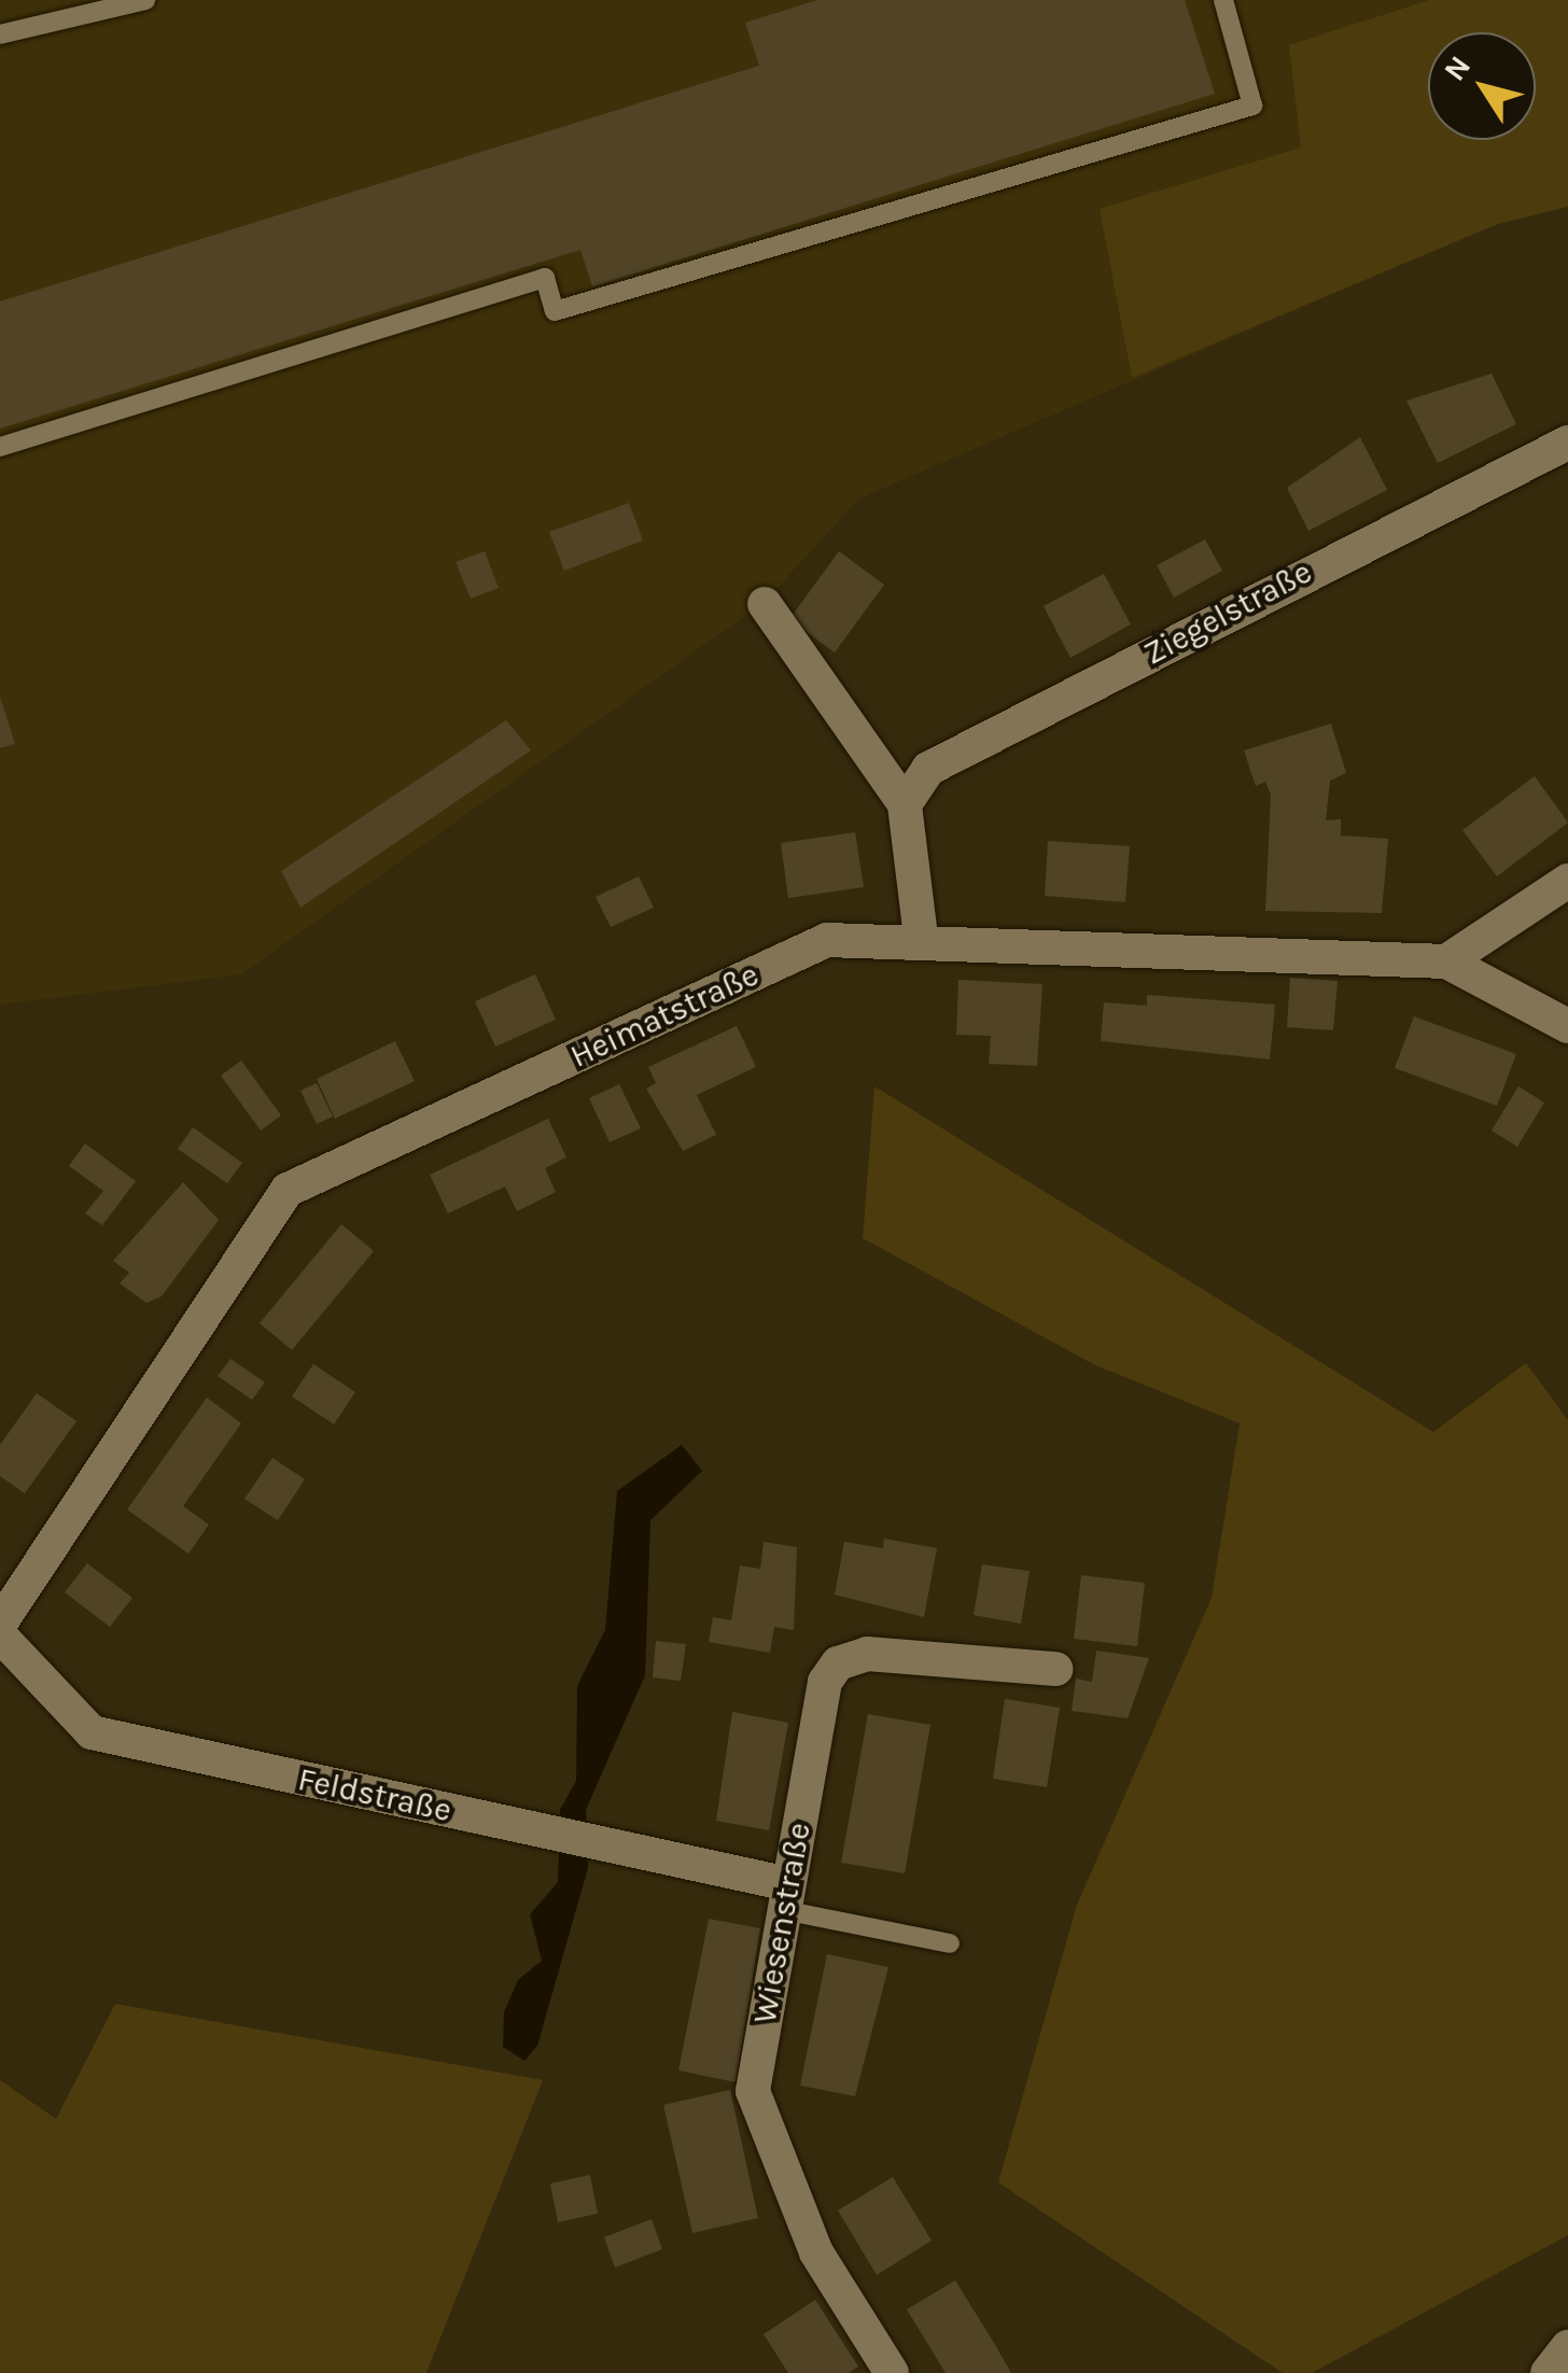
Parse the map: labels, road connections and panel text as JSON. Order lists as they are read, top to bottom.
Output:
{
  "streets": {
    "street": [
      "Ziegelstraße",
      "Heimatstraße",
      "Feldstraße",
      "Wiesenstraße"
    ]
  },
  "crossings": [
    ["Feldstraße", "Wiesenstraße"]
  ],
  "north": "top left"
}
